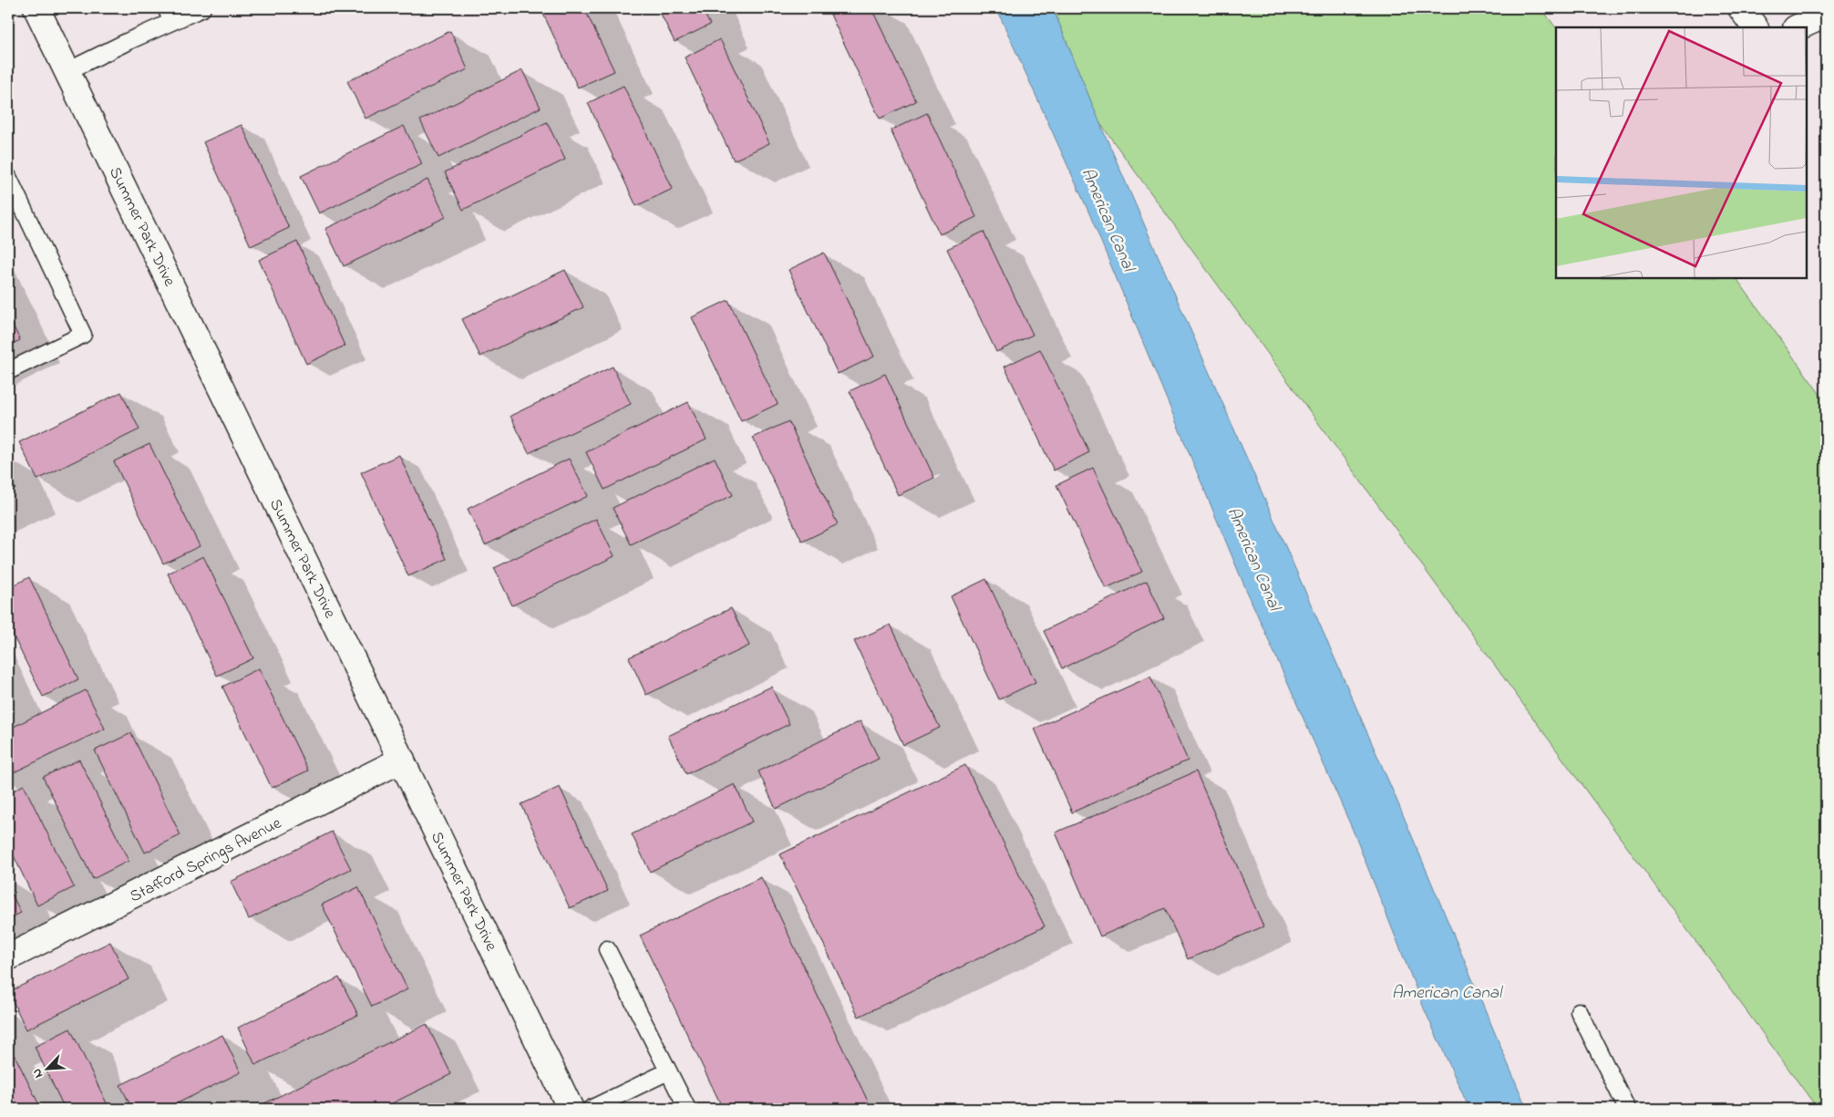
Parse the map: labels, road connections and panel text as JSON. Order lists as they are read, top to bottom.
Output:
{
  "streets": {
    "street": ["Summer Park Drive", "Stafford Springs Avenue"]
  },
  "crossings": [
    ["Summer Park Drive", "Stafford Springs Avenue"]
  ],
  "water": ["American Canal"],
  "north": "bottom left"
}
